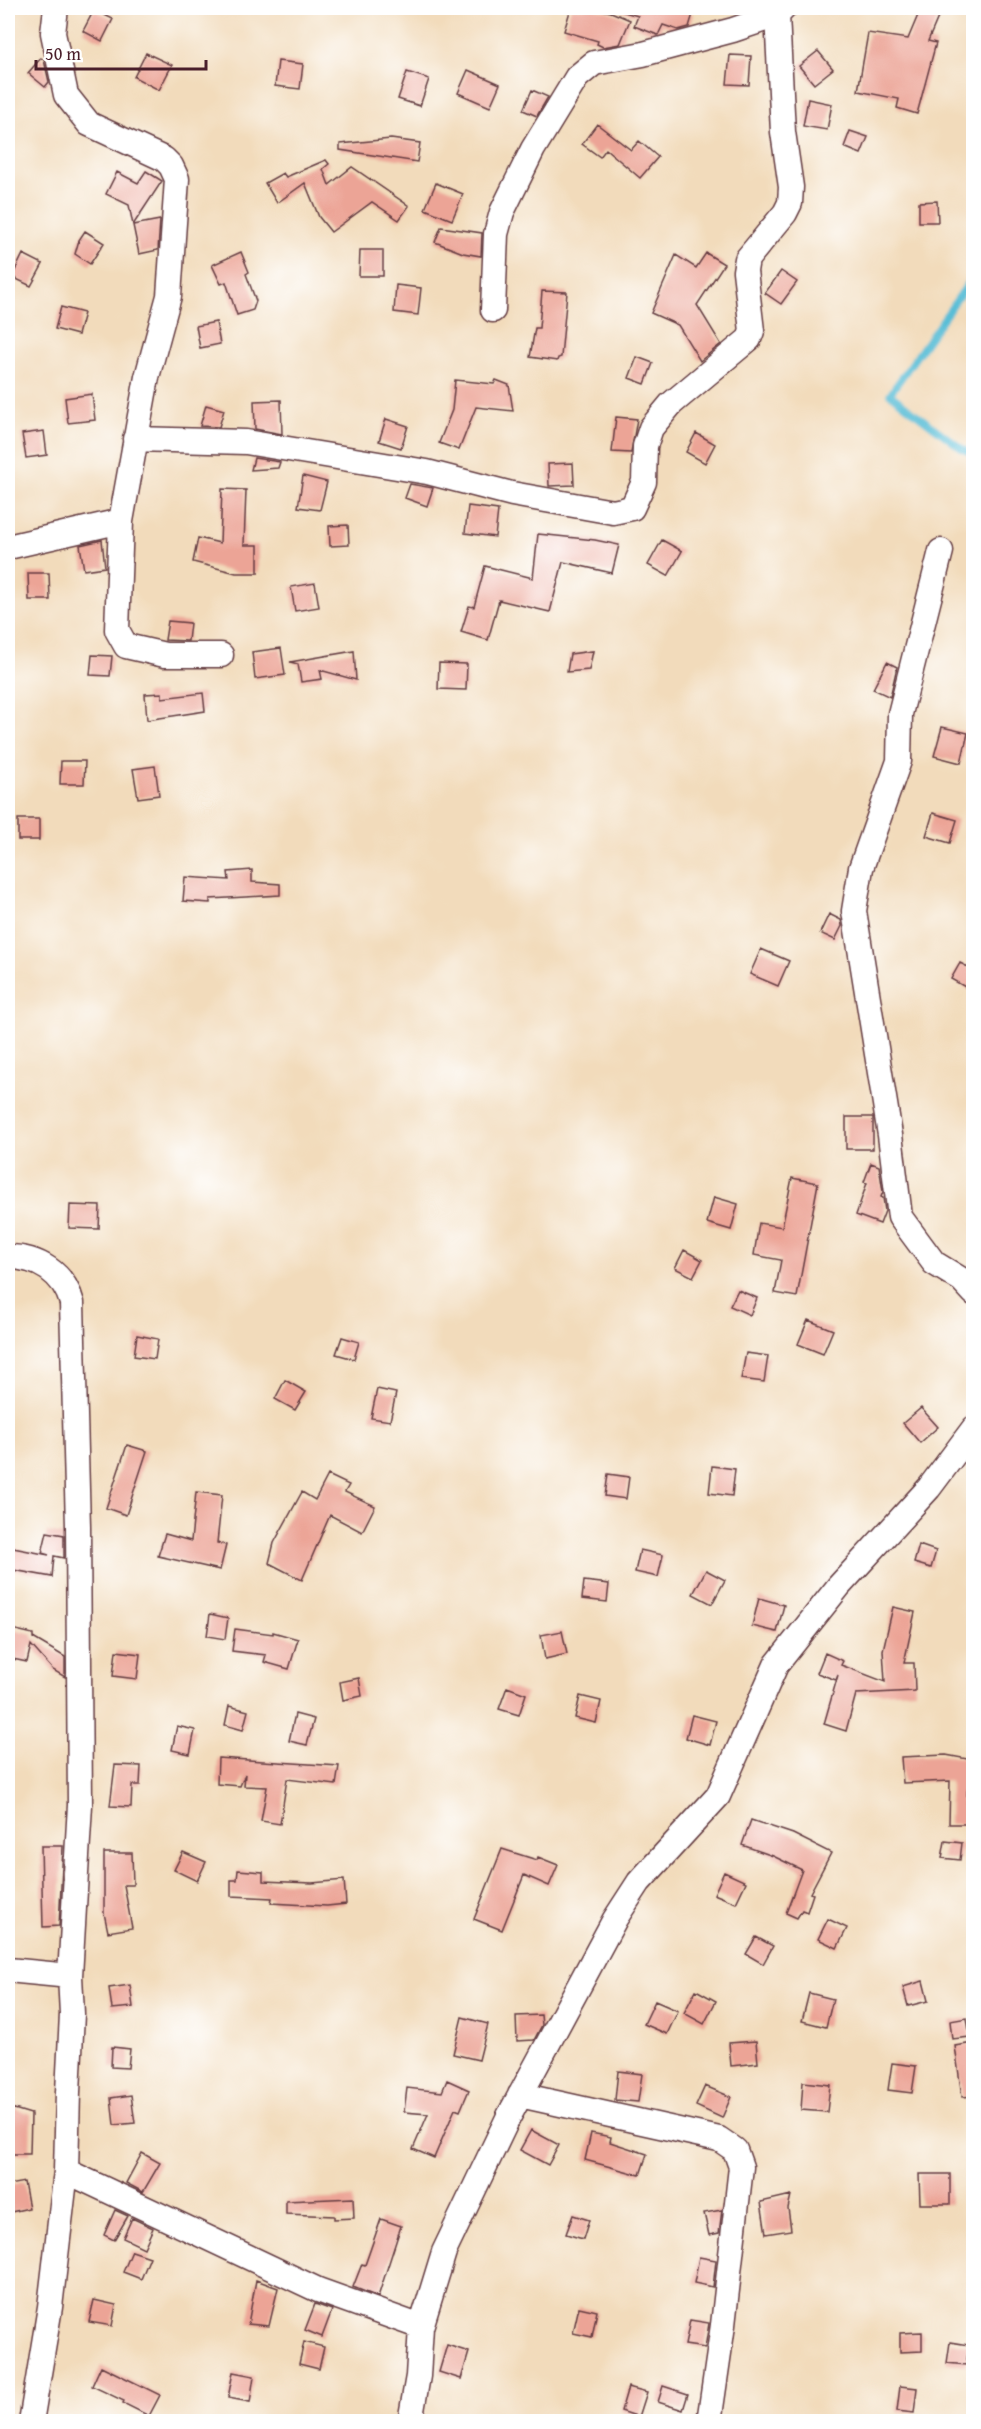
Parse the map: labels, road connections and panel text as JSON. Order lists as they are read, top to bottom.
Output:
{
  "scale_bar": "50 m"
}
